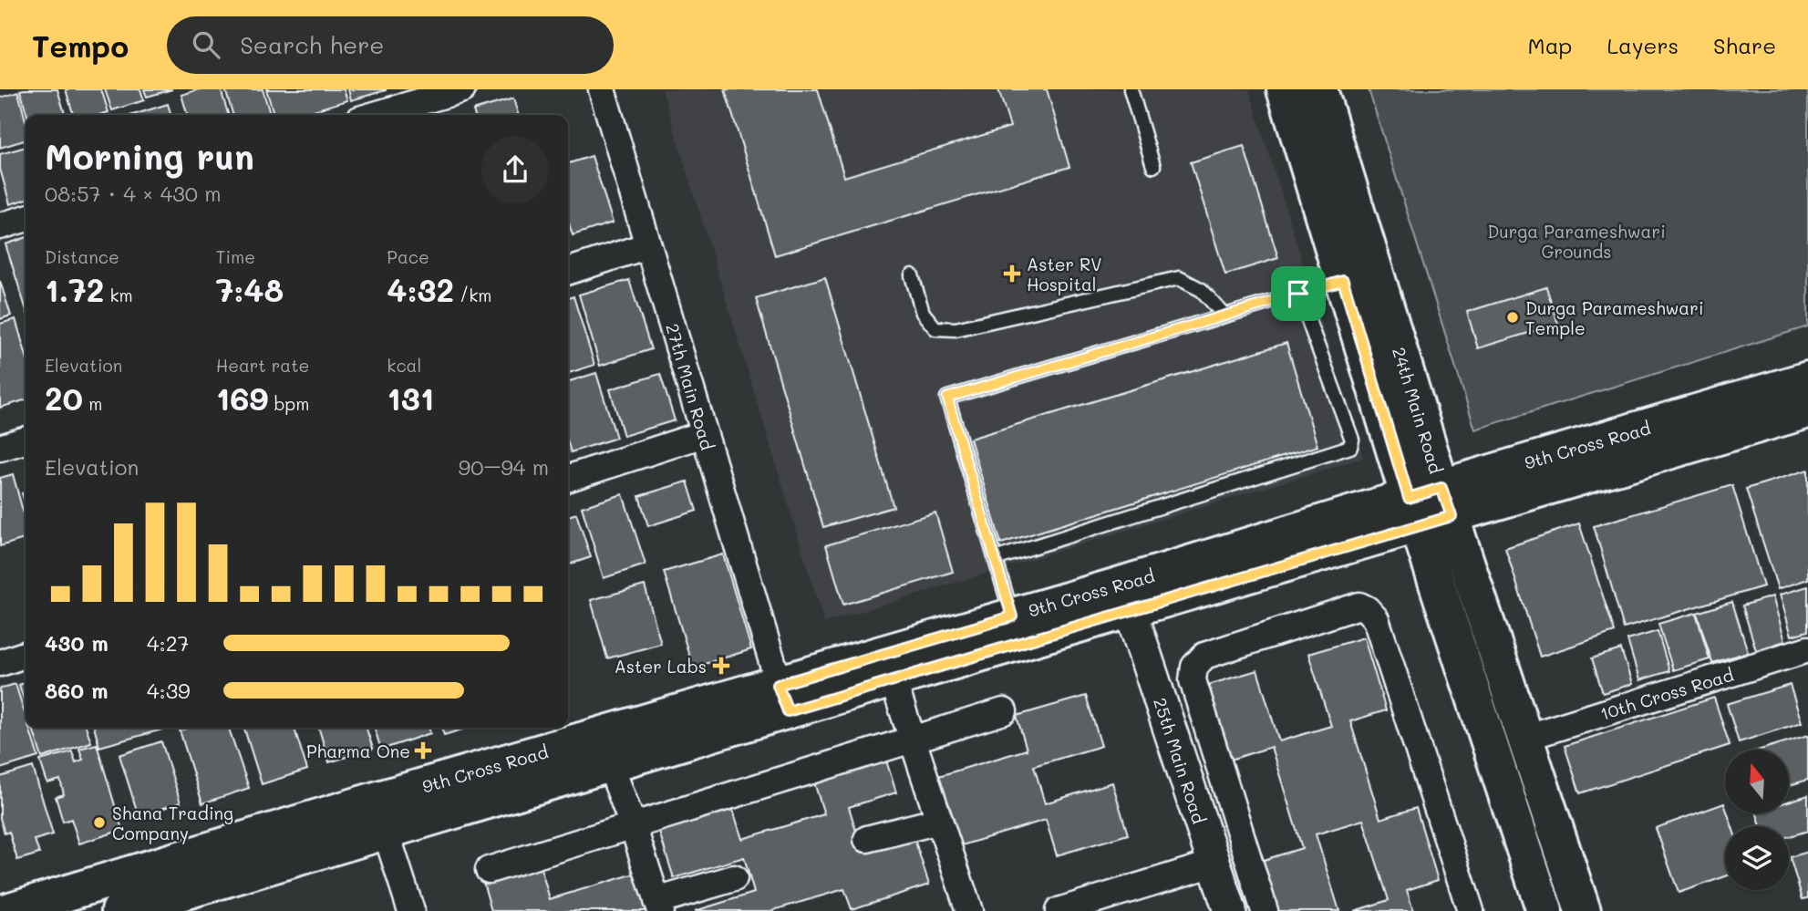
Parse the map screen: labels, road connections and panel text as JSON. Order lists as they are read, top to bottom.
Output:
{
  "streets": {
    "main road": ["24th Main Road", "9th Cross Road"],
    "street": ["27th Main Road", "10th Cross Road", "25th Main Road"]
  },
  "crossings": [
    ["27th Main Road", "9th Cross Road"],
    ["24th Main Road", "9th Cross Road"],
    ["24th Main Road", "10th Cross Road"],
    ["9th Cross Road", "25th Main Road"]
  ],
  "parks": ["Durga Parameshwari Grounds"],
  "places": {
    "health": ["Aster RV Hospital", "Aster Labs", "Pharma One"],
    "other": ["Durga Parameshwari Temple", "Shana Trading Company"]
  },
  "north": "top",
  "page": {
    "header": "Tempo",
    "search": "Search here",
    "nav": ["Map", "Layers", "Share"],
    "heading": ["Morning run", "08:57 · 4 × 430 m"],
    "stats": [
      ["Distance", "1.72 km"],
      ["Time", "7:48"],
      ["Pace", "4:32 /km"],
      ["Elevation", "20 m"],
      ["Heart rate", "169 bpm"],
      ["kcal", "131"]
    ],
    "chart": ["Elevation", "90–94 m"],
    "list": [
      {
        "name": "430 m",
        "note": "4:27"
      },
      {
        "name": "860 m",
        "note": "4:39"
      }
    ]
  }
}
